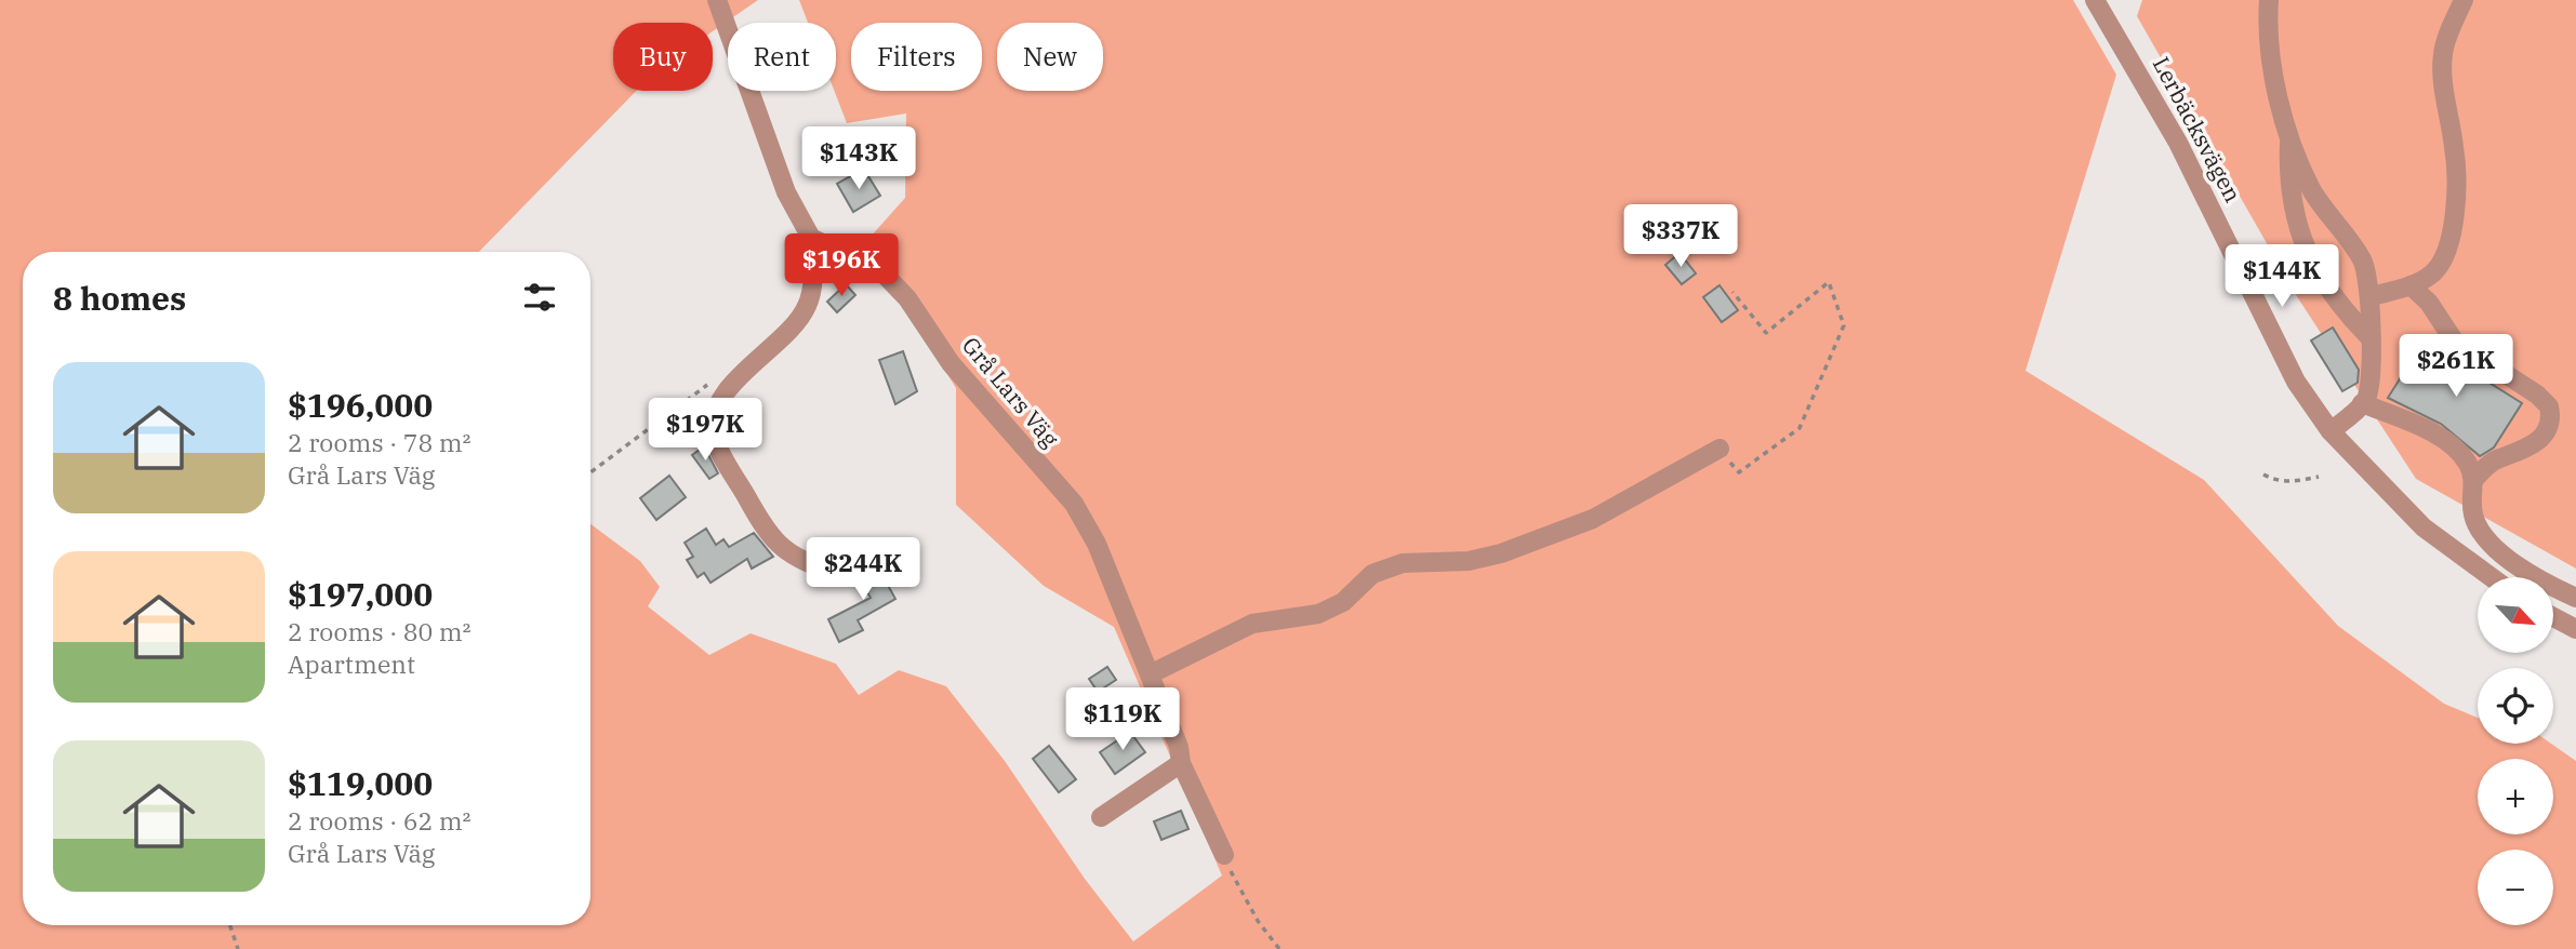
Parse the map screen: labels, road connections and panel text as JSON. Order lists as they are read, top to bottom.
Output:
{
  "streets": {
    "street": ["Lerbäcksvägen", "Grå Lars Väg"]
  },
  "north": "bottom right",
  "page": {
    "chip": [
      "Buy",
      "Rent",
      "Filters",
      "New"
    ],
    "price": [
      "$143K",
      "$337K",
      "$196K",
      "$144K",
      "$261K",
      "$197K",
      "$244K",
      "$119K"
    ],
    "heading": "8 homes",
    "list": [
      {
        "name": "$196,000",
        "note": "2 rooms · 78 m² · Grå Lars Väg"
      },
      {
        "name": "$197,000",
        "note": "2 rooms · 80 m² · Apartment"
      },
      {
        "name": "$119,000",
        "note": "2 rooms · 62 m² · Grå Lars Väg"
      }
    ],
    "map_buttons": ["+", "−"]
  }
}
